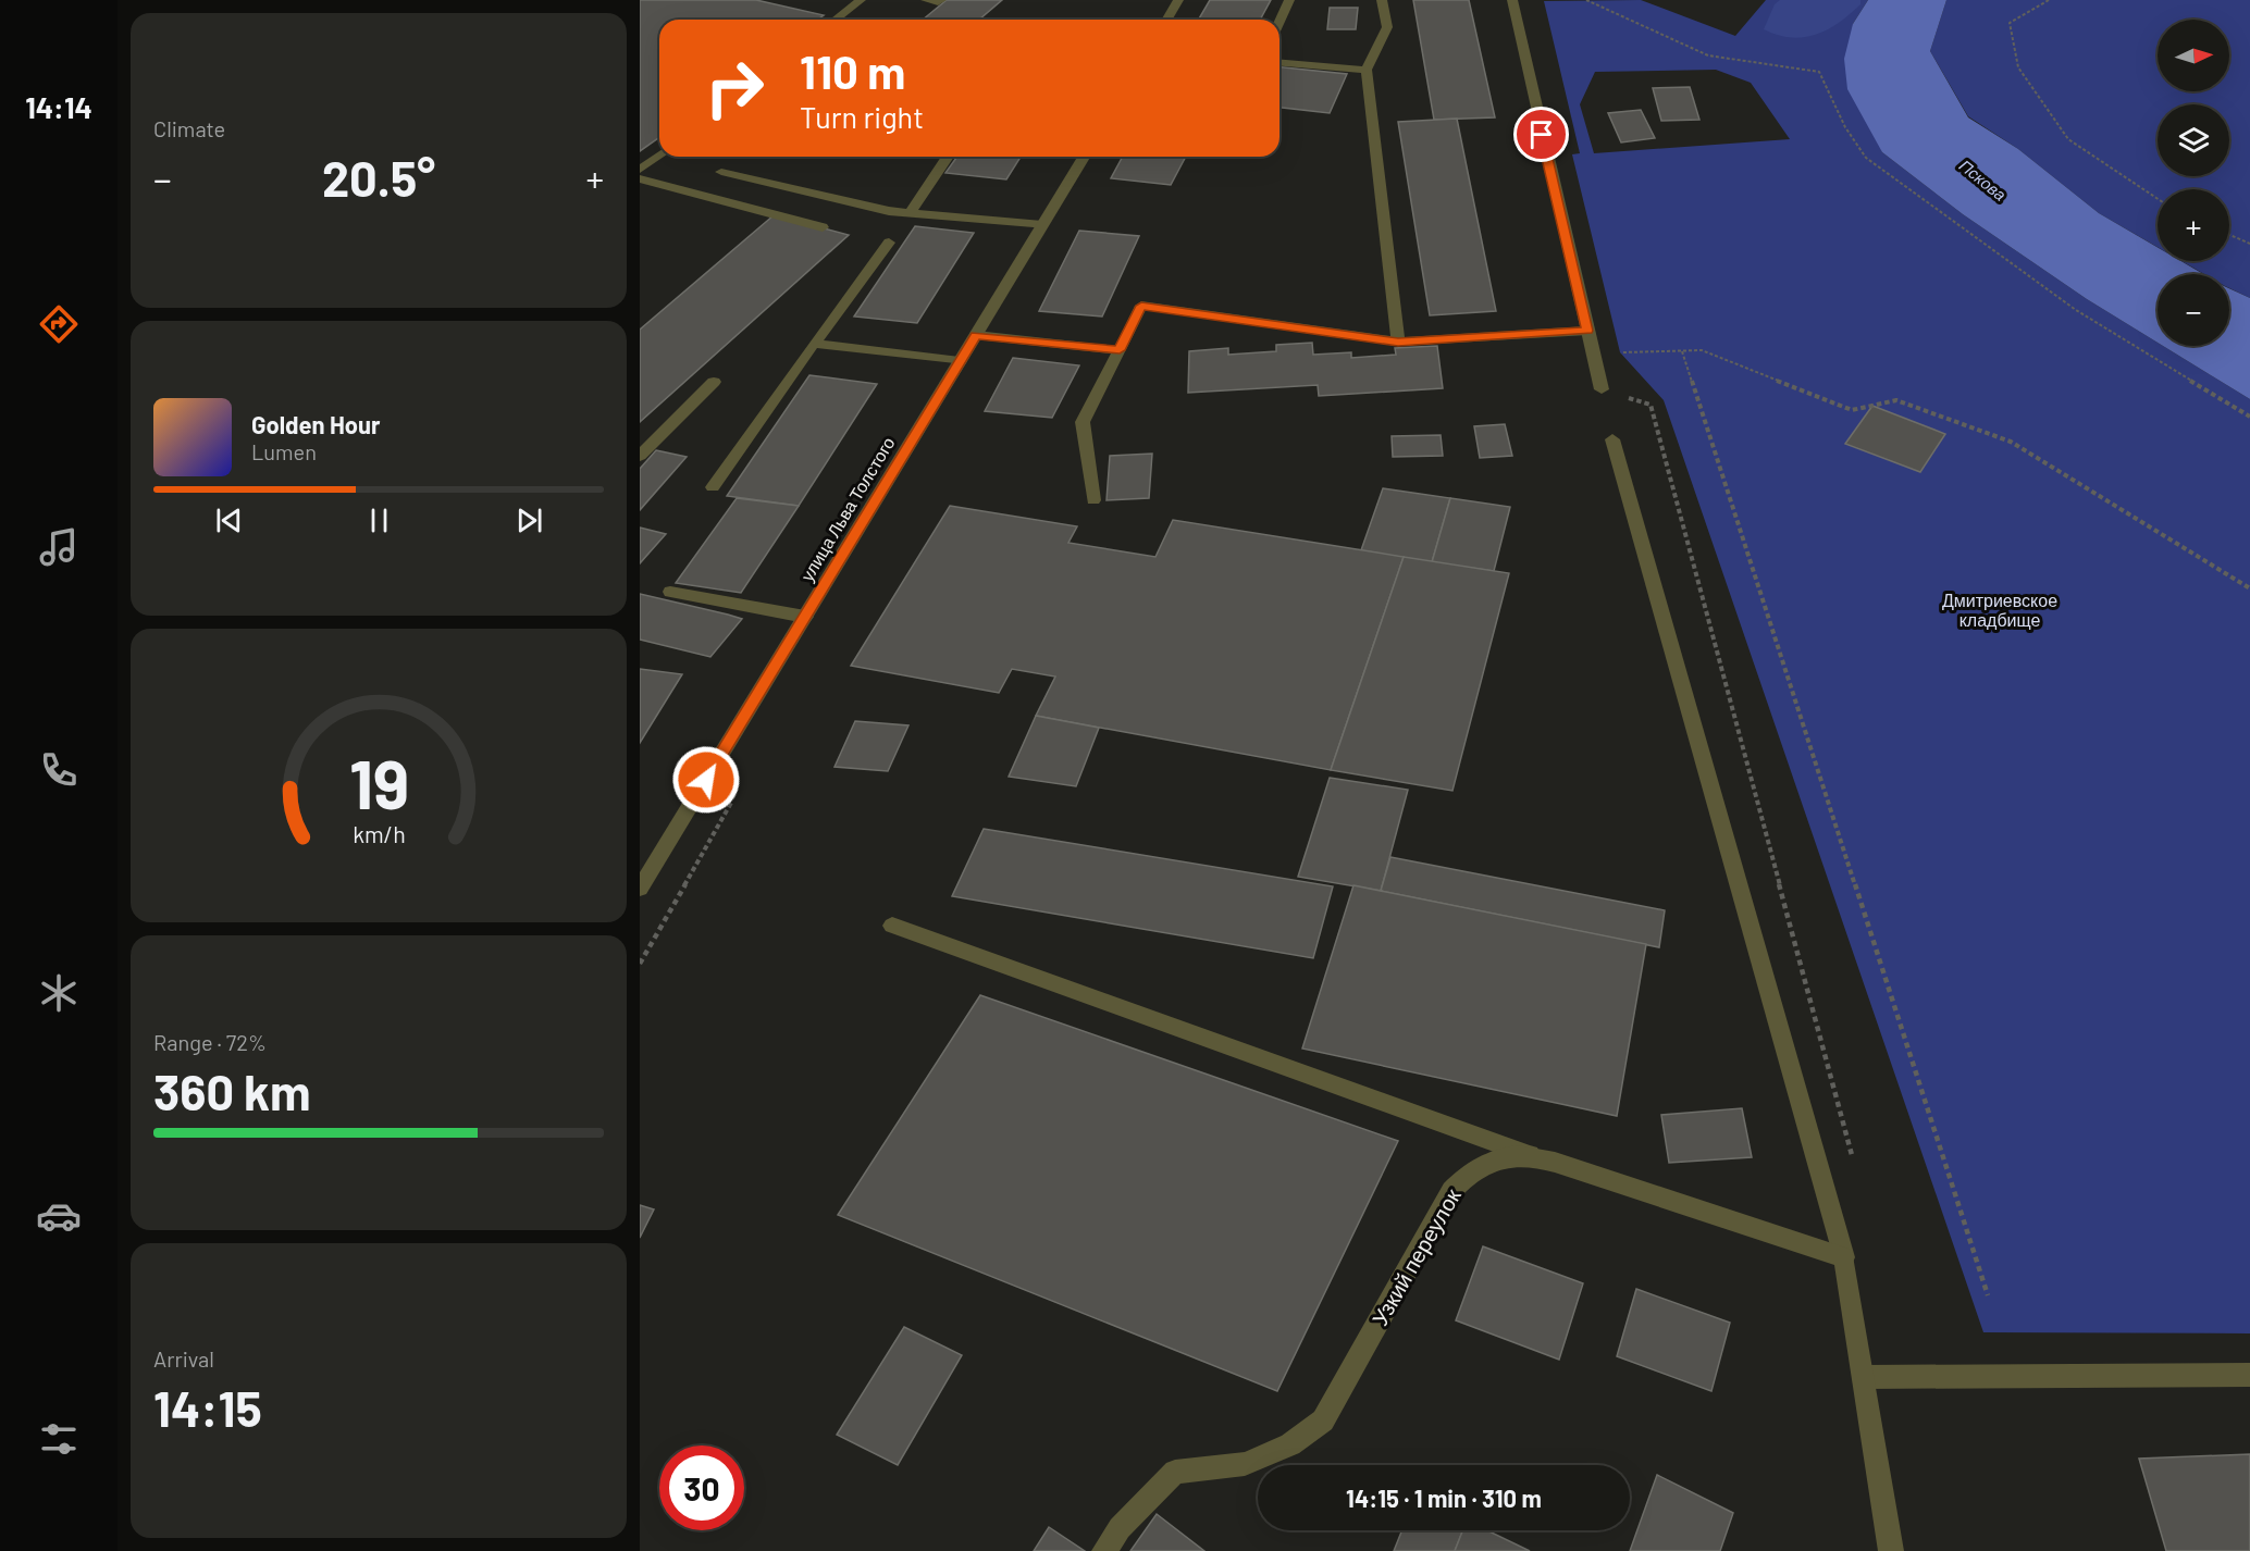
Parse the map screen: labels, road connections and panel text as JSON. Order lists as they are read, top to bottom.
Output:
{
  "streets": {
    "street": ["улица Льва Толстого", "Узкий переулок"]
  },
  "water": ["Пскова"],
  "parks": ["Дмитриевское кладбище"],
  "north": "right",
  "page": {
    "tabs": "14:14",
    "tile": [
      "Climate",
      ["Range · 72%", "360 km"],
      ["Arrival", "14:15"]
    ],
    "map_buttons": ["+", "−"],
    "turn": ["110 m", "Turn right"],
    "heat": ["−", "20.5°", "+"],
    "song": ["Golden Hour", "Lumen"],
    "limit": "30",
    "trip": "14:15 · 1 min · 310 m",
    "gauge": ["19", "km/h"]
  }
}
